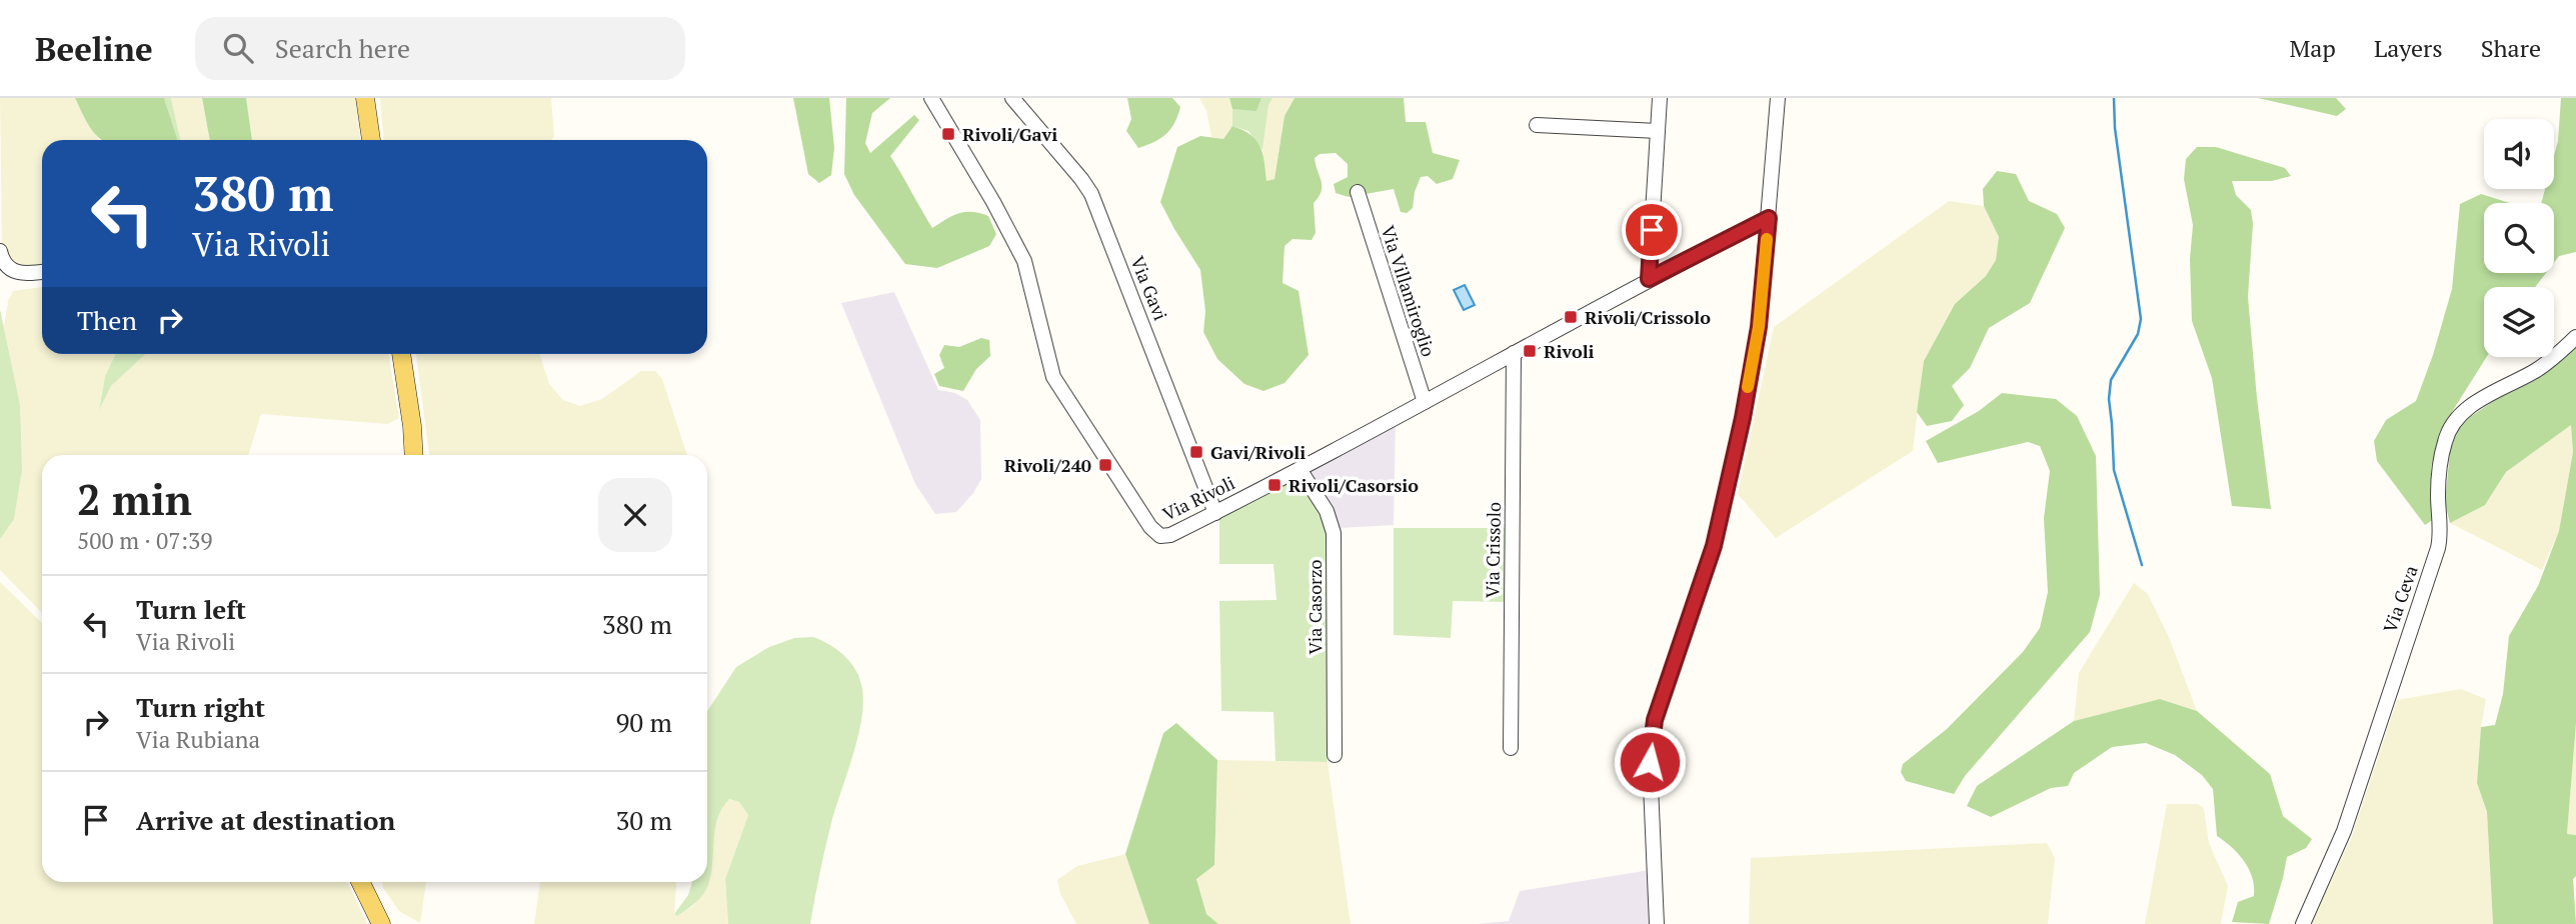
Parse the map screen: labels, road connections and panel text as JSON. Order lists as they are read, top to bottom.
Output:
{
  "streets": {
    "street": [
      "Via Gavi",
      "Via Villamiroglio",
      "Via Rivoli",
      "Via Crissolo",
      "Via Ceva",
      "Via Casorzo"
    ]
  },
  "crossings": [
    ["Via Gavi", "Via Rivoli"],
    ["Via Villamiroglio", "Via Rivoli"],
    ["Via Rivoli", "Via Crissolo"],
    ["Via Rivoli", "Via Casorzo"]
  ],
  "places": {
    "transit": [
      "Rivoli/Gavi",
      "Rivoli/Crissolo",
      "Rivoli",
      "Gavi/Rivoli",
      "Rivoli/240",
      "Rivoli/Casorsio"
    ]
  },
  "page": {
    "header": "Beeline",
    "search": "Search here",
    "nav": ["Map", "Layers", "Share"],
    "turn": ["380 m", "Via Rivoli"],
    "then": "Then",
    "heading": ["2 min", "500 m · 07:39"],
    "list": [
      {
        "name": "Turn left",
        "note": "Via Rivoli",
        "value": "380 m"
      },
      {
        "name": "Turn right",
        "note": "Via Rubiana",
        "value": "90 m"
      },
      {
        "name": "Arrive at destination",
        "value": "30 m"
      }
    ]
  }
}
